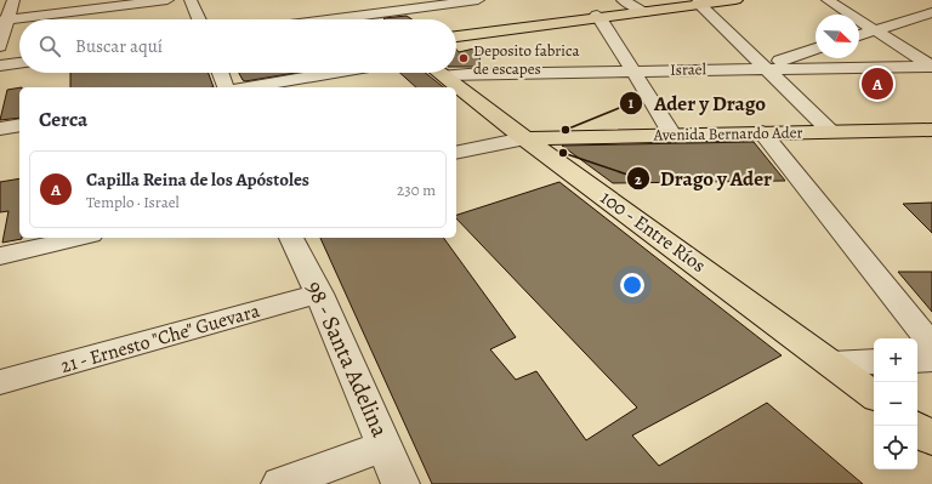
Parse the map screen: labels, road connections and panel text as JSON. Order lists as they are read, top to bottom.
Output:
{
  "streets": {
    "main road": ["Avenida Bernardo Ader", "100 - Entre Ríos"],
    "street": ["Israel", "21 - Ernesto \"Che\" Guevara", "98 - Santa Adelina"]
  },
  "crossings": [
    ["Israel", "100 - Entre Ríos"],
    ["Avenida Bernardo Ader", "100 - Entre Ríos"],
    ["21 - Ernesto \"Che\" Guevara", "98 - Santa Adelina"]
  ],
  "places": ["Deposito fabrica de escapes", "Ader y Drago", "Drago y Ader"],
  "north": "bottom right",
  "page": {
    "search": "Buscar aquí",
    "pins": "A",
    "heading": "Cerca",
    "list": [
      {
        "mark": "A",
        "name": "Capilla Reina de los Apóstoles",
        "note": "Templo · Israel",
        "value": "230 m"
      }
    ],
    "map_buttons": ["+", "−"]
  }
}
